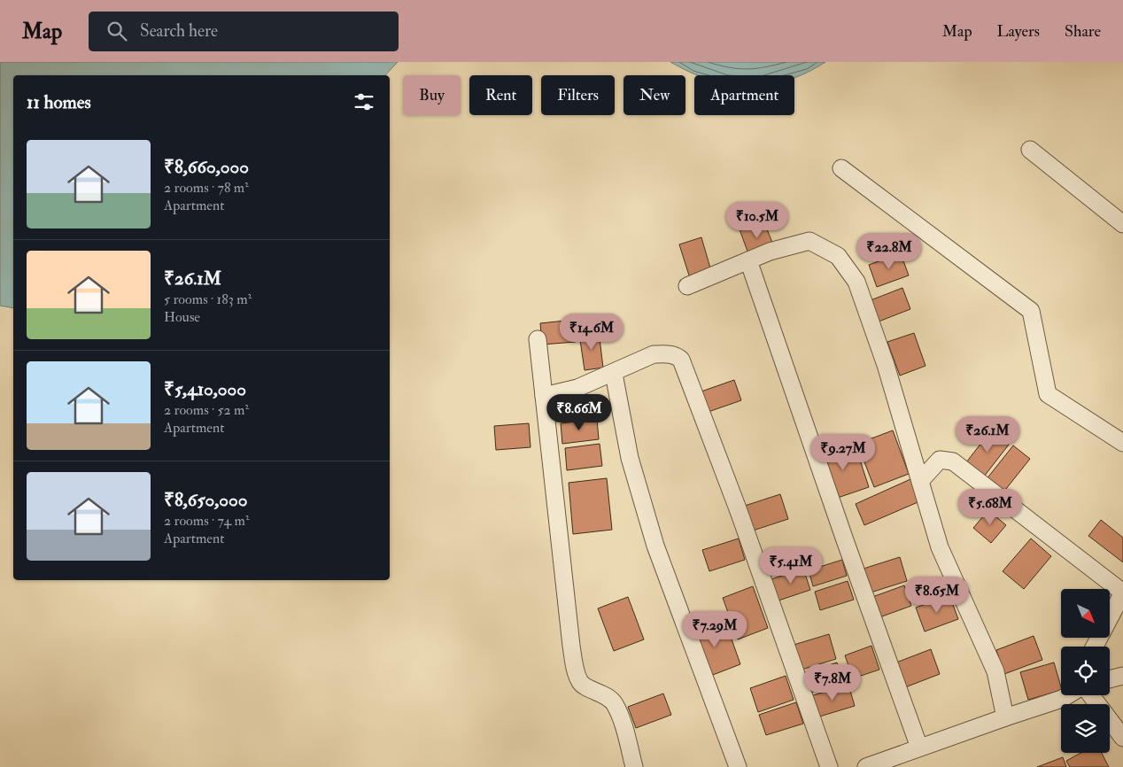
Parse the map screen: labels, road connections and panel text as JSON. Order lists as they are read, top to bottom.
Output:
{
  "north": "bottom right",
  "page": {
    "header": "Map",
    "search": "Search here",
    "nav": ["Map", "Layers", "Share"],
    "chip": [
      "Buy",
      "Rent",
      "Filters",
      "New",
      "Apartment"
    ],
    "heading": "11 homes",
    "list": [
      {
        "name": "₹8,660,000",
        "note": "2 rooms · 78 m² · Apartment"
      },
      {
        "name": "₹26.1M",
        "note": "5 rooms · 183 m² · House"
      },
      {
        "name": "₹5,410,000",
        "note": "2 rooms · 52 m² · Apartment"
      },
      {
        "name": "₹8,650,000",
        "note": "2 rooms · 74 m² · Apartment"
      }
    ],
    "price": [
      "₹10.5M",
      "₹22.8M",
      "₹14.6M",
      "₹8.66M",
      "₹26.1M",
      "₹9.27M",
      "₹5.68M",
      "₹5.41M",
      "₹8.65M",
      "₹7.29M",
      "₹7.8M"
    ]
  }
}
